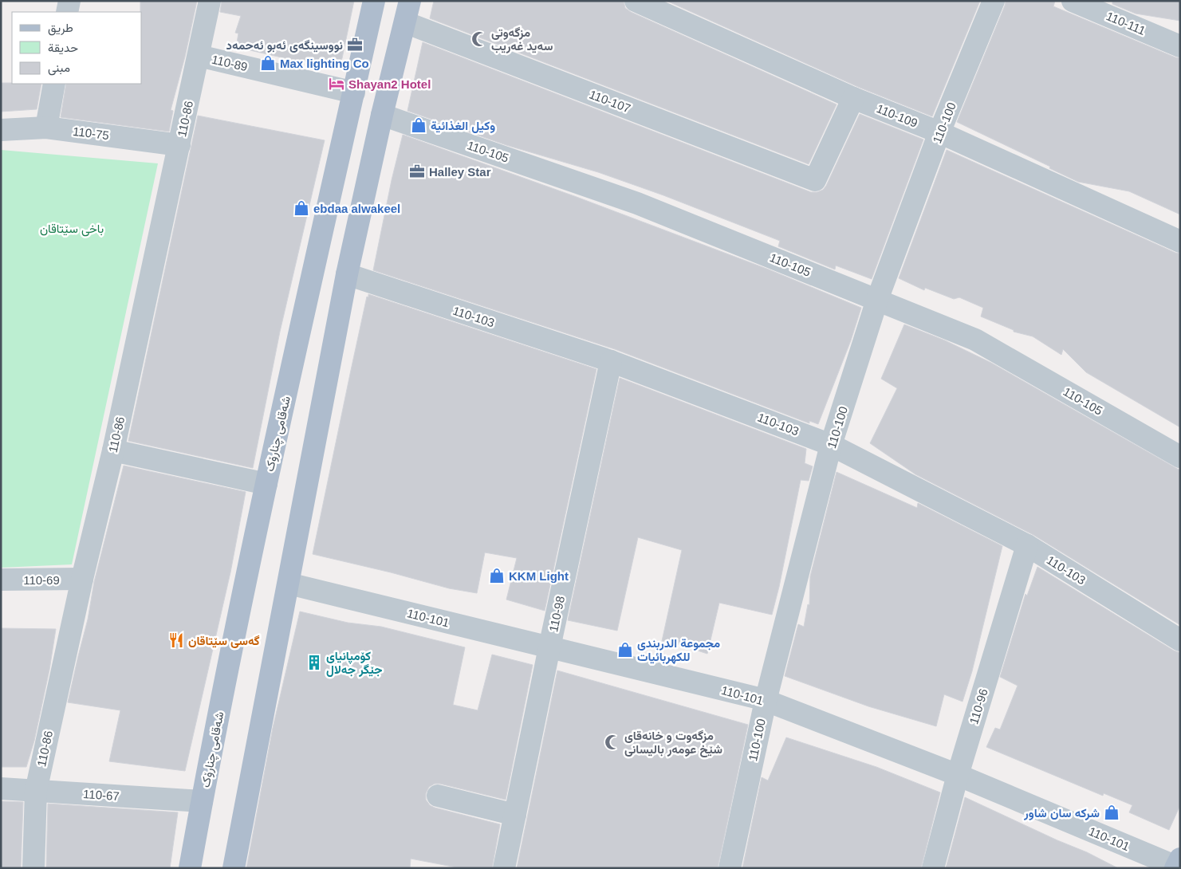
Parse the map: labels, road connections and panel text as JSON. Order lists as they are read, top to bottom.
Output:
{
  "streets": {
    "main road": ["شەقامی چنارۆک"],
    "street": [
      "110-111",
      "110-89",
      "110-107",
      "110-109",
      "110-86",
      "110-100",
      "110-75",
      "110-105",
      "110-103",
      "110-69",
      "110-98",
      "110-101",
      "110-96",
      "110-67"
    ]
  },
  "crossings": [
    ["110-89", "110-86"],
    ["110-89", "شەقامی چنارۆک"],
    ["110-107", "110-109"],
    ["110-109", "110-100"],
    ["110-86", "110-75"],
    ["110-86", "110-69"],
    ["110-86", "110-67"],
    ["110-100", "110-105"],
    ["110-100", "110-103"],
    ["110-100", "110-101"],
    ["110-103", "110-98"],
    ["110-103", "110-96"],
    ["شەقامی چنارۆک", "110-67"],
    ["110-98", "110-101"],
    ["110-101", "110-96"]
  ],
  "parks": ["باخی سێتاقان"],
  "places": {
    "mosque": ["مزگەوتی سەید غەریب", "مزگەوت و خانەقای شێخ عومەر بالیسانی"],
    "office": ["نووسینگەی ئەبو ئەحمەد", "Halley Star"],
    "shop": [
      "Max lighting Co",
      "وكيل الغذائية",
      "ebdaa alwakeel",
      "KKM Light",
      "مجموعة الدربندی للكهربائیات",
      "شرکە سان شاور"
    ],
    "hotel": ["Shayan2 Hotel"],
    "restaurant": ["گەسی سێتاقان"],
    "building": ["کۆمپانیای جێگر جەلال"]
  },
  "legend": ["طريق", "حديقة", "مبنى"]
}
